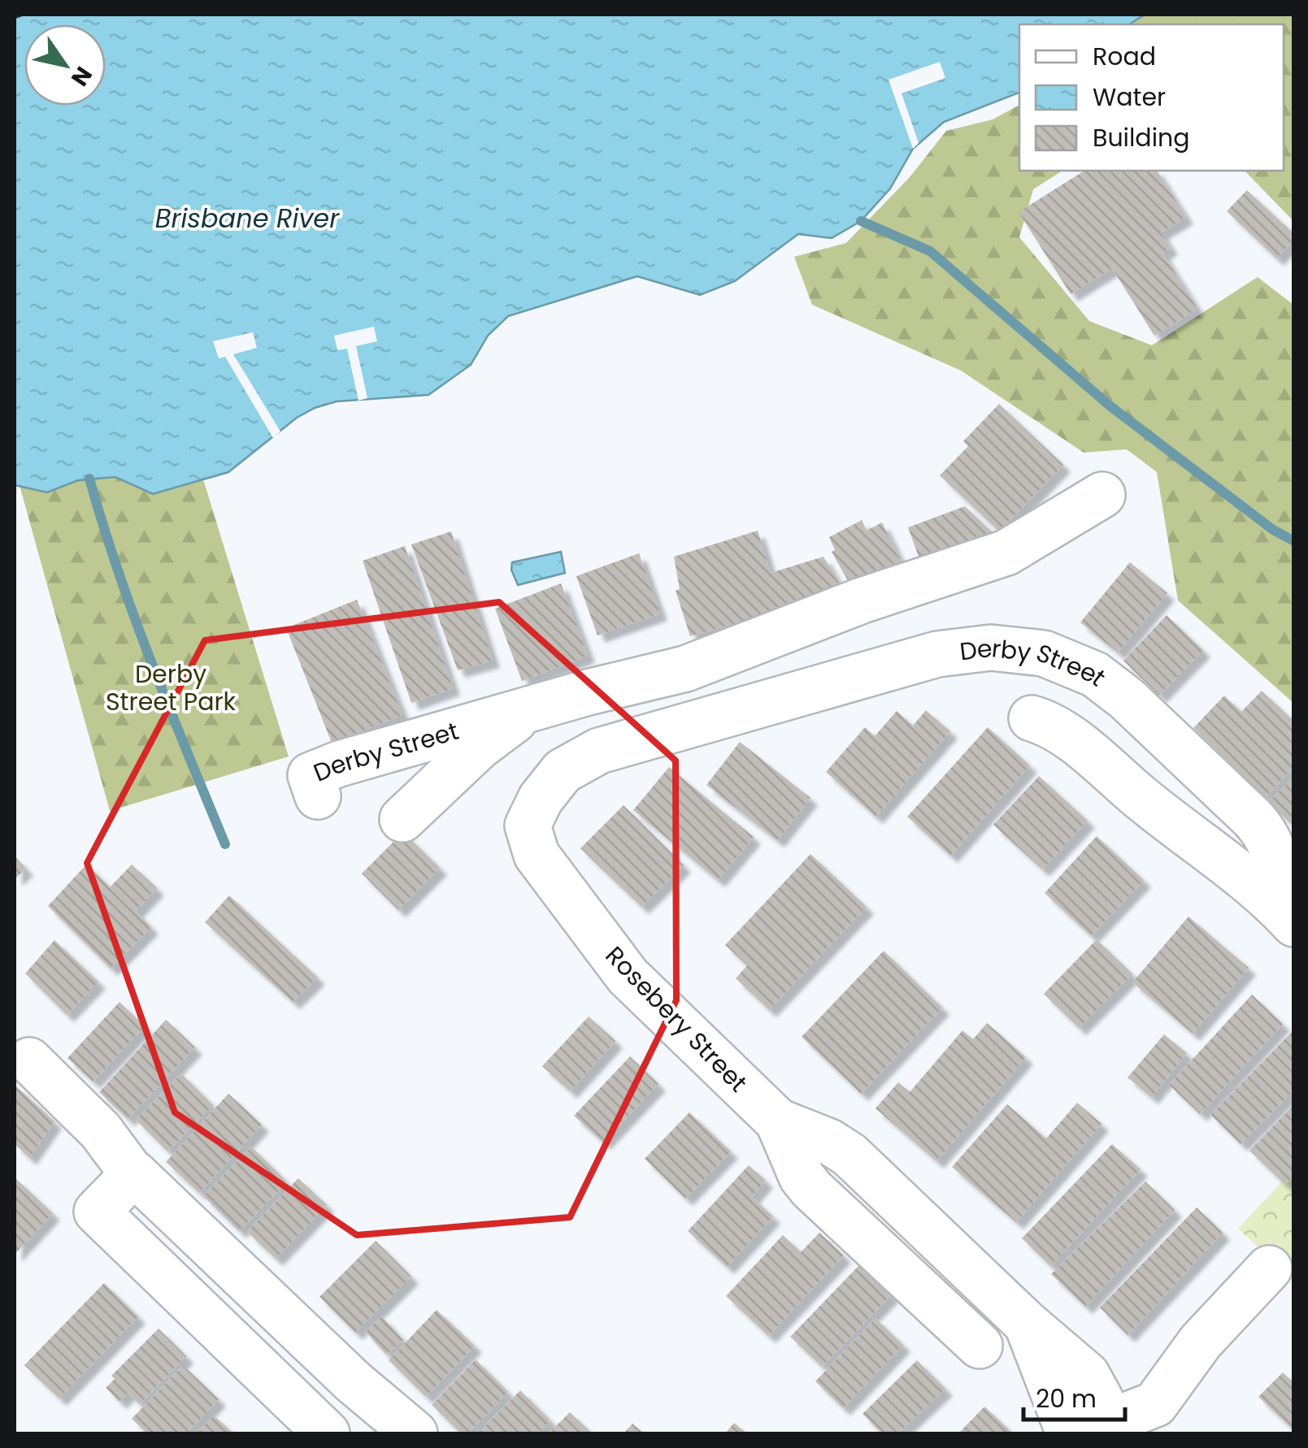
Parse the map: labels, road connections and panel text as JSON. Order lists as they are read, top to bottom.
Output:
{
  "streets": {
    "street": ["Derby Street", "Rosebery Street"]
  },
  "crossings": [
    ["Derby Street", "Rosebery Street"]
  ],
  "water": ["Brisbane River"],
  "parks": ["Derby Street Park"],
  "legend": ["Road", "Water", "Building"],
  "scale_bar": "20 m",
  "north": "bottom right"
}
